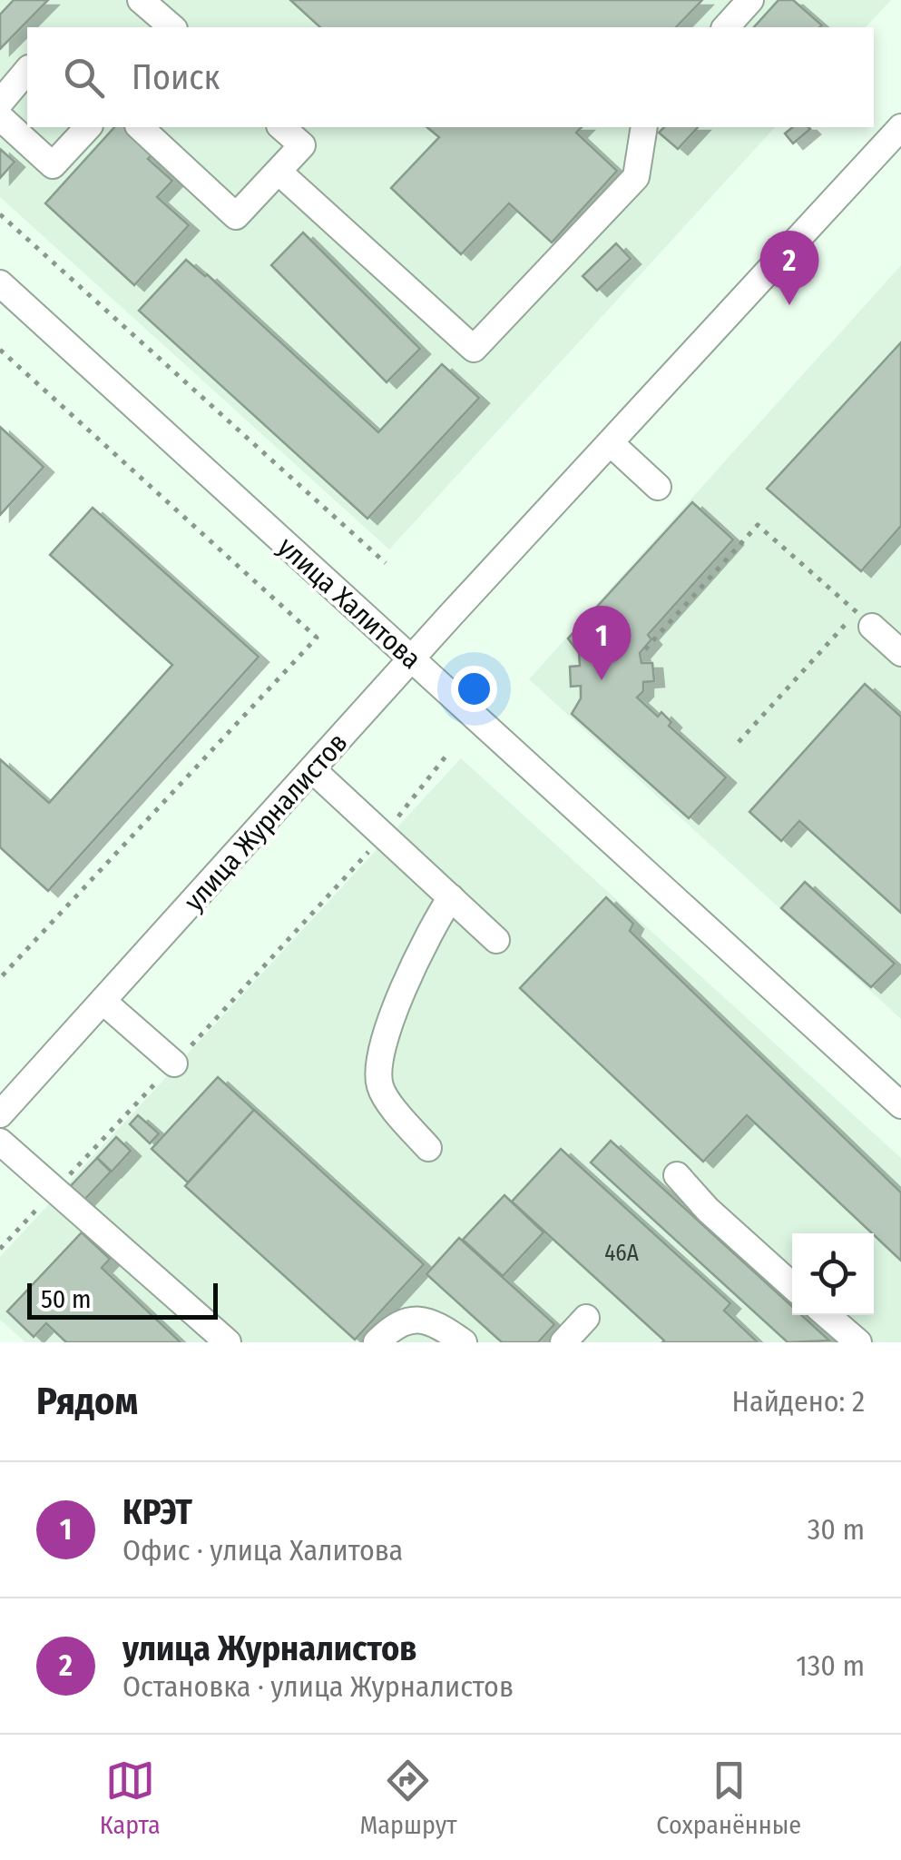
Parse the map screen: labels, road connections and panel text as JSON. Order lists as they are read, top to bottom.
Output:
{
  "streets": {
    "street": ["улица Халитова", "улица Журналистов"]
  },
  "crossings": [
    ["улица Халитова", "улица Журналистов"]
  ],
  "house_numbers": ["46А"],
  "scale_bar": "50 m",
  "page": {
    "search": "Поиск",
    "pins": ["2", "1"],
    "scale": "50 m",
    "heading": ["Рядом", "Найдено: 2"],
    "list": [
      {
        "mark": "1",
        "name": "КРЭТ",
        "note": "Офис · улица Халитова",
        "value": "30 m"
      },
      {
        "mark": "2",
        "name": "улица Журналистов",
        "note": "Остановка · улица Журналистов",
        "value": "130 m"
      }
    ],
    "nav": ["Карта", "Маршрут", "Сохранённые"]
  }
}
